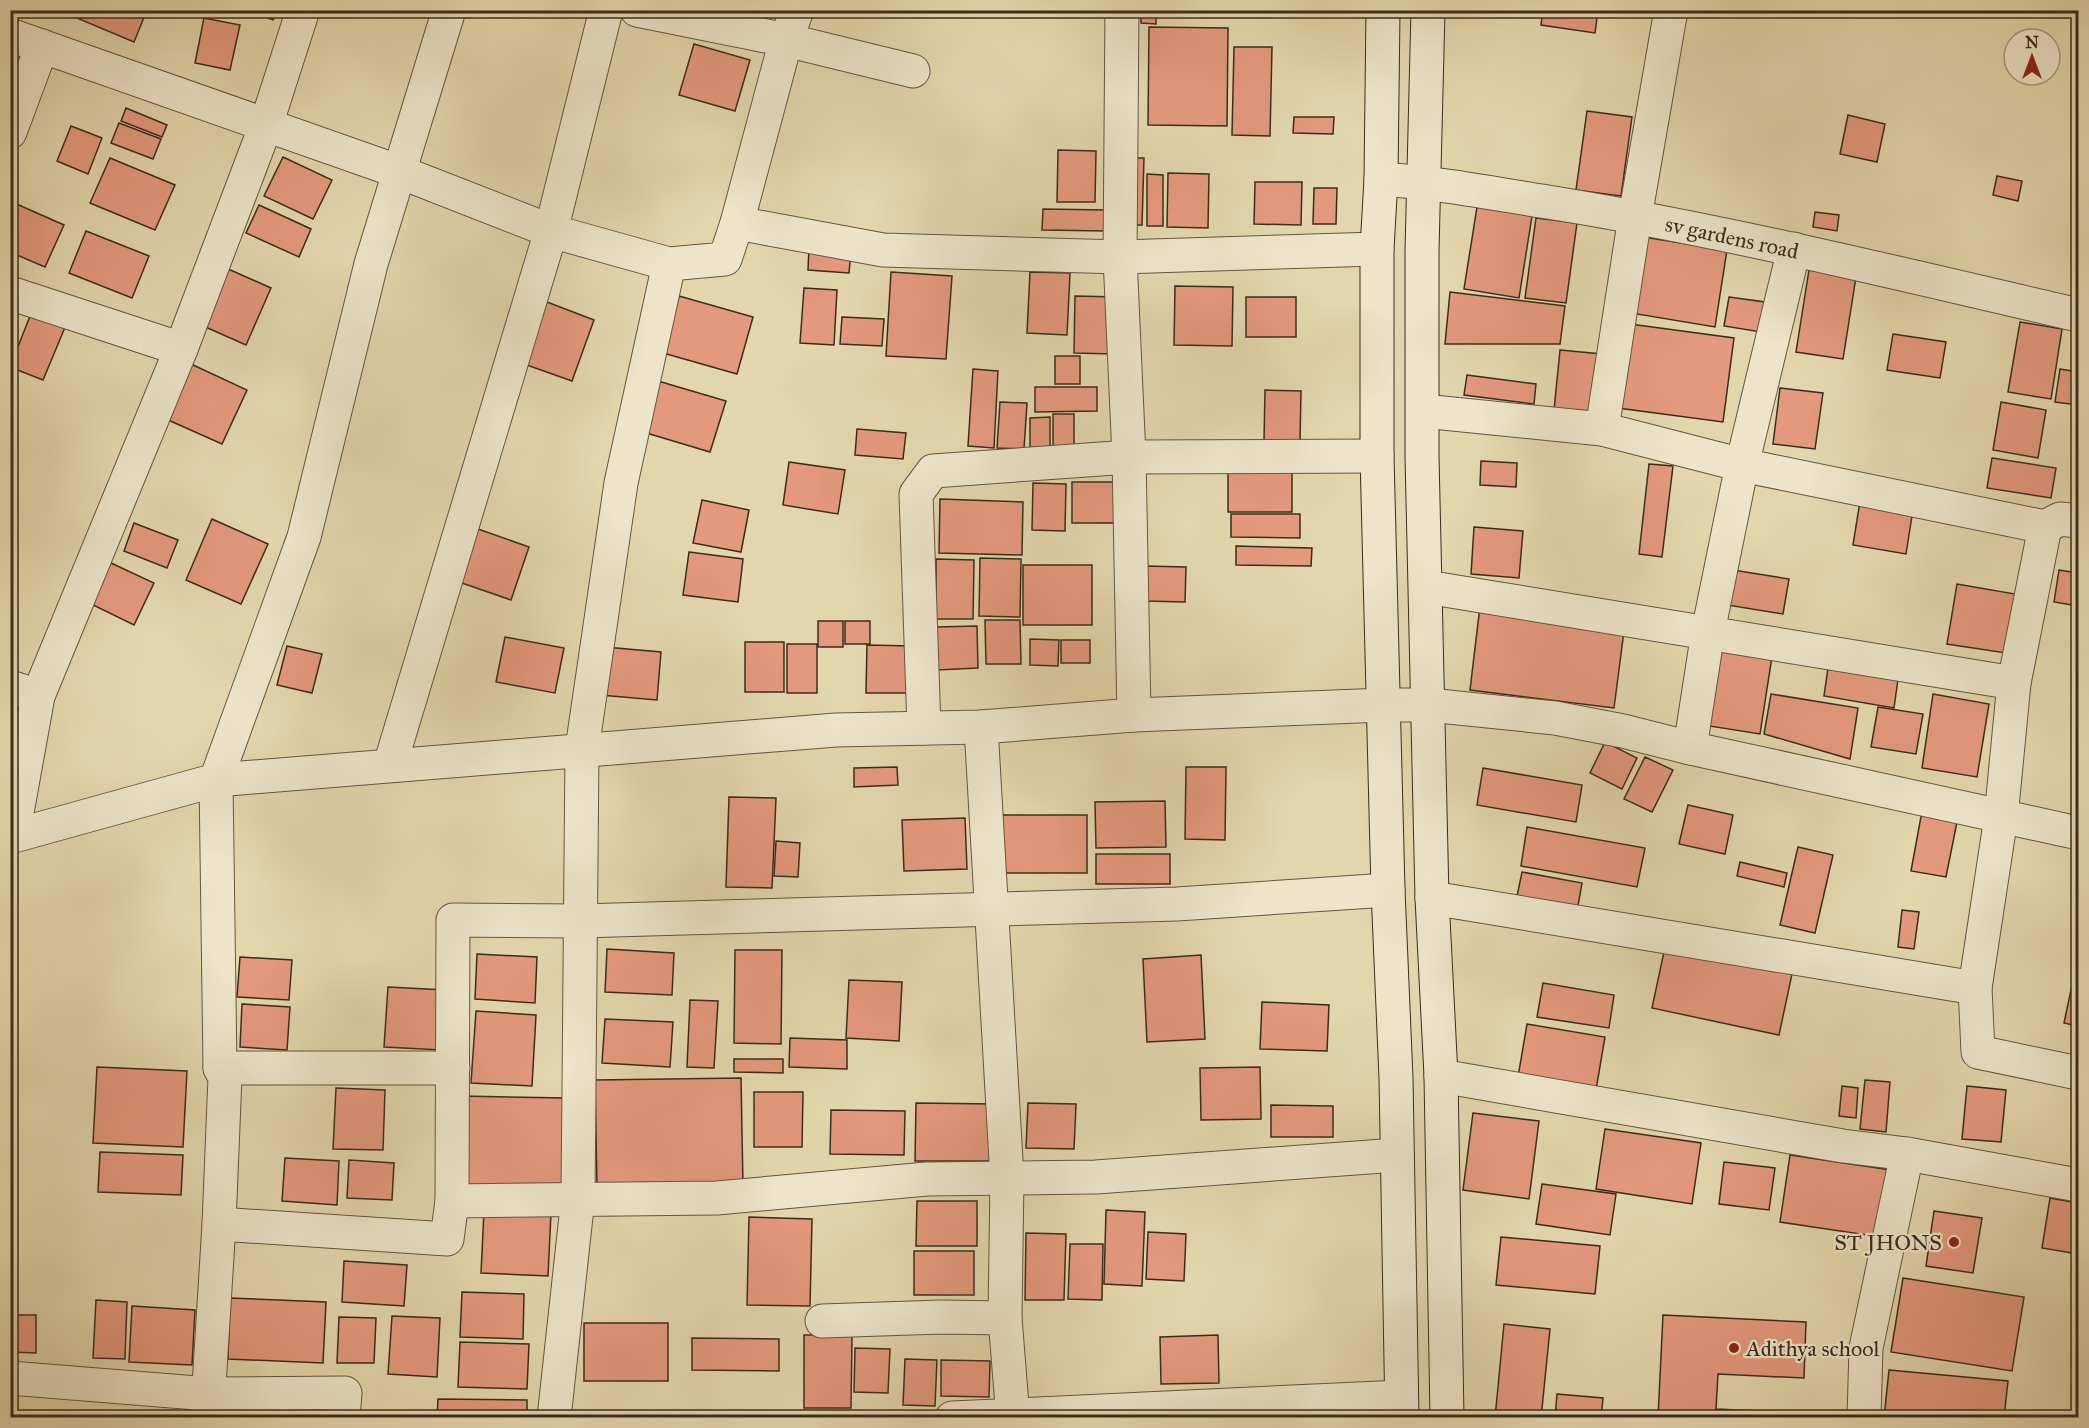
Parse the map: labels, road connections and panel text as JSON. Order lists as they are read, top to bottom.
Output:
{
  "streets": {
    "street": ["sv gardens road"]
  },
  "places": ["ST JHONS", "Adithya school"],
  "north": "top"
}
